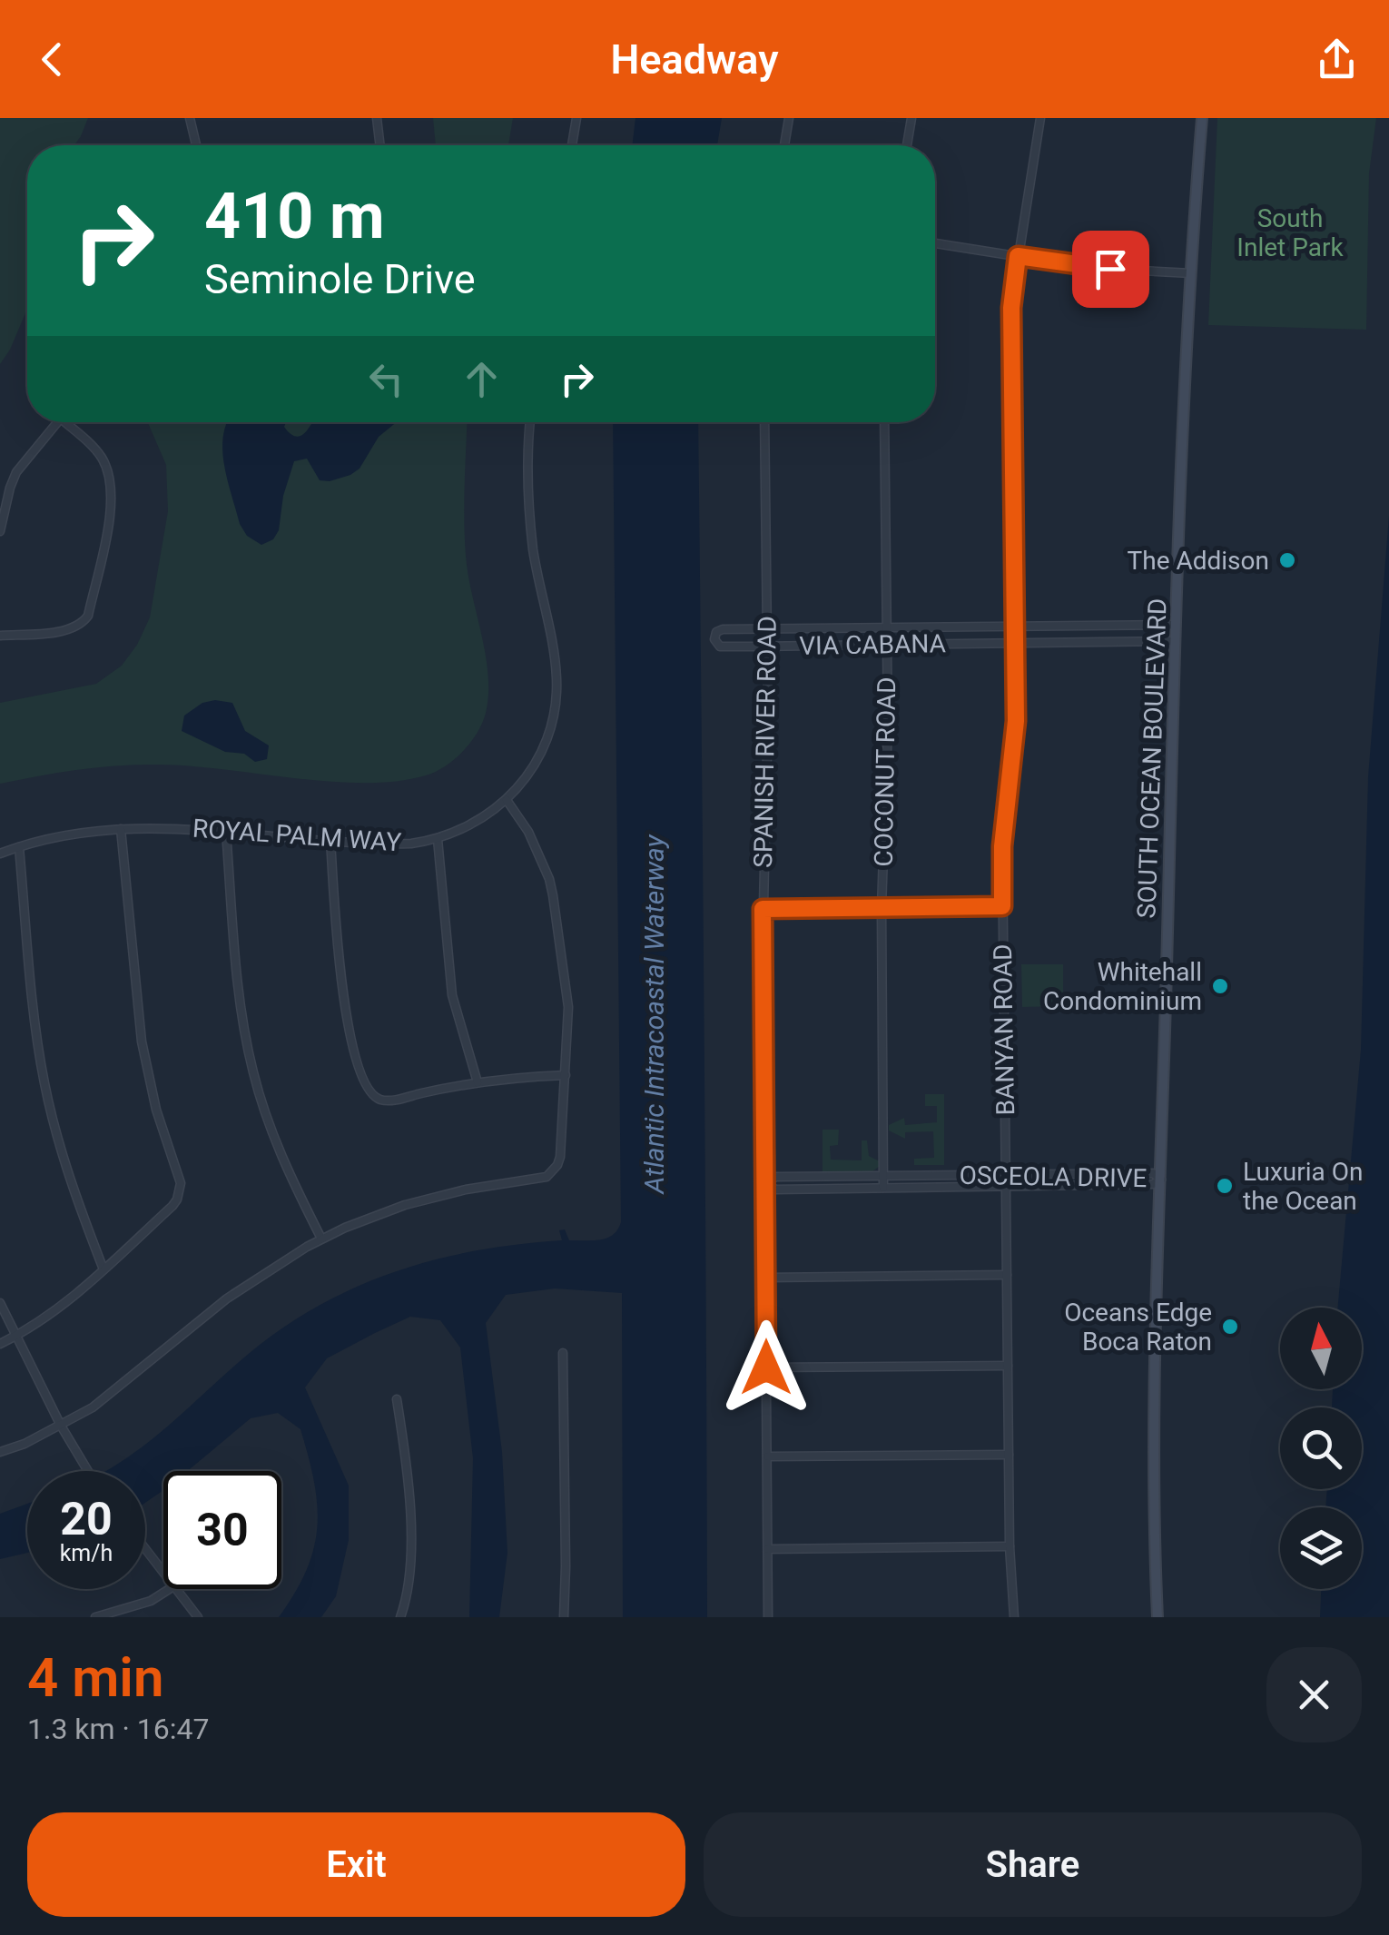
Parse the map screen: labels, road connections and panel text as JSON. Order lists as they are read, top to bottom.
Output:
{
  "streets": {
    "main road": ["SOUTH OCEAN BOULEVARD"],
    "street": [
      "VIA CABANA",
      "SPANISH RIVER ROAD",
      "COCONUT ROAD",
      "ROYAL PALM WAY",
      "BANYAN ROAD",
      "OSCEOLA DRIVE"
    ]
  },
  "crossings": [
    ["VIA CABANA", "SPANISH RIVER ROAD"],
    ["VIA CABANA", "SOUTH OCEAN BOULEVARD"],
    ["VIA CABANA", "COCONUT ROAD"],
    ["VIA CABANA", "BANYAN ROAD"],
    ["SPANISH RIVER ROAD", "OSCEOLA DRIVE"],
    ["SOUTH OCEAN BOULEVARD", "OSCEOLA DRIVE"],
    ["COCONUT ROAD", "OSCEOLA DRIVE"],
    ["BANYAN ROAD", "OSCEOLA DRIVE"]
  ],
  "water": ["Atlantic Intracoastal Waterway"],
  "parks": ["South Inlet Park"],
  "places": [
    "The Addison",
    "Whitehall Condominium",
    "Luxuria On the Ocean",
    "Oceans Edge Boca Raton"
  ],
  "north": "top",
  "page": {
    "header": "Headway",
    "turn": ["410 m", "Seminole Drive"],
    "speed": "20 km/h",
    "limit": "30",
    "heading": ["4 min", "1.3 km · 16:47"],
    "buttons": ["Exit", "Share"]
  }
}
